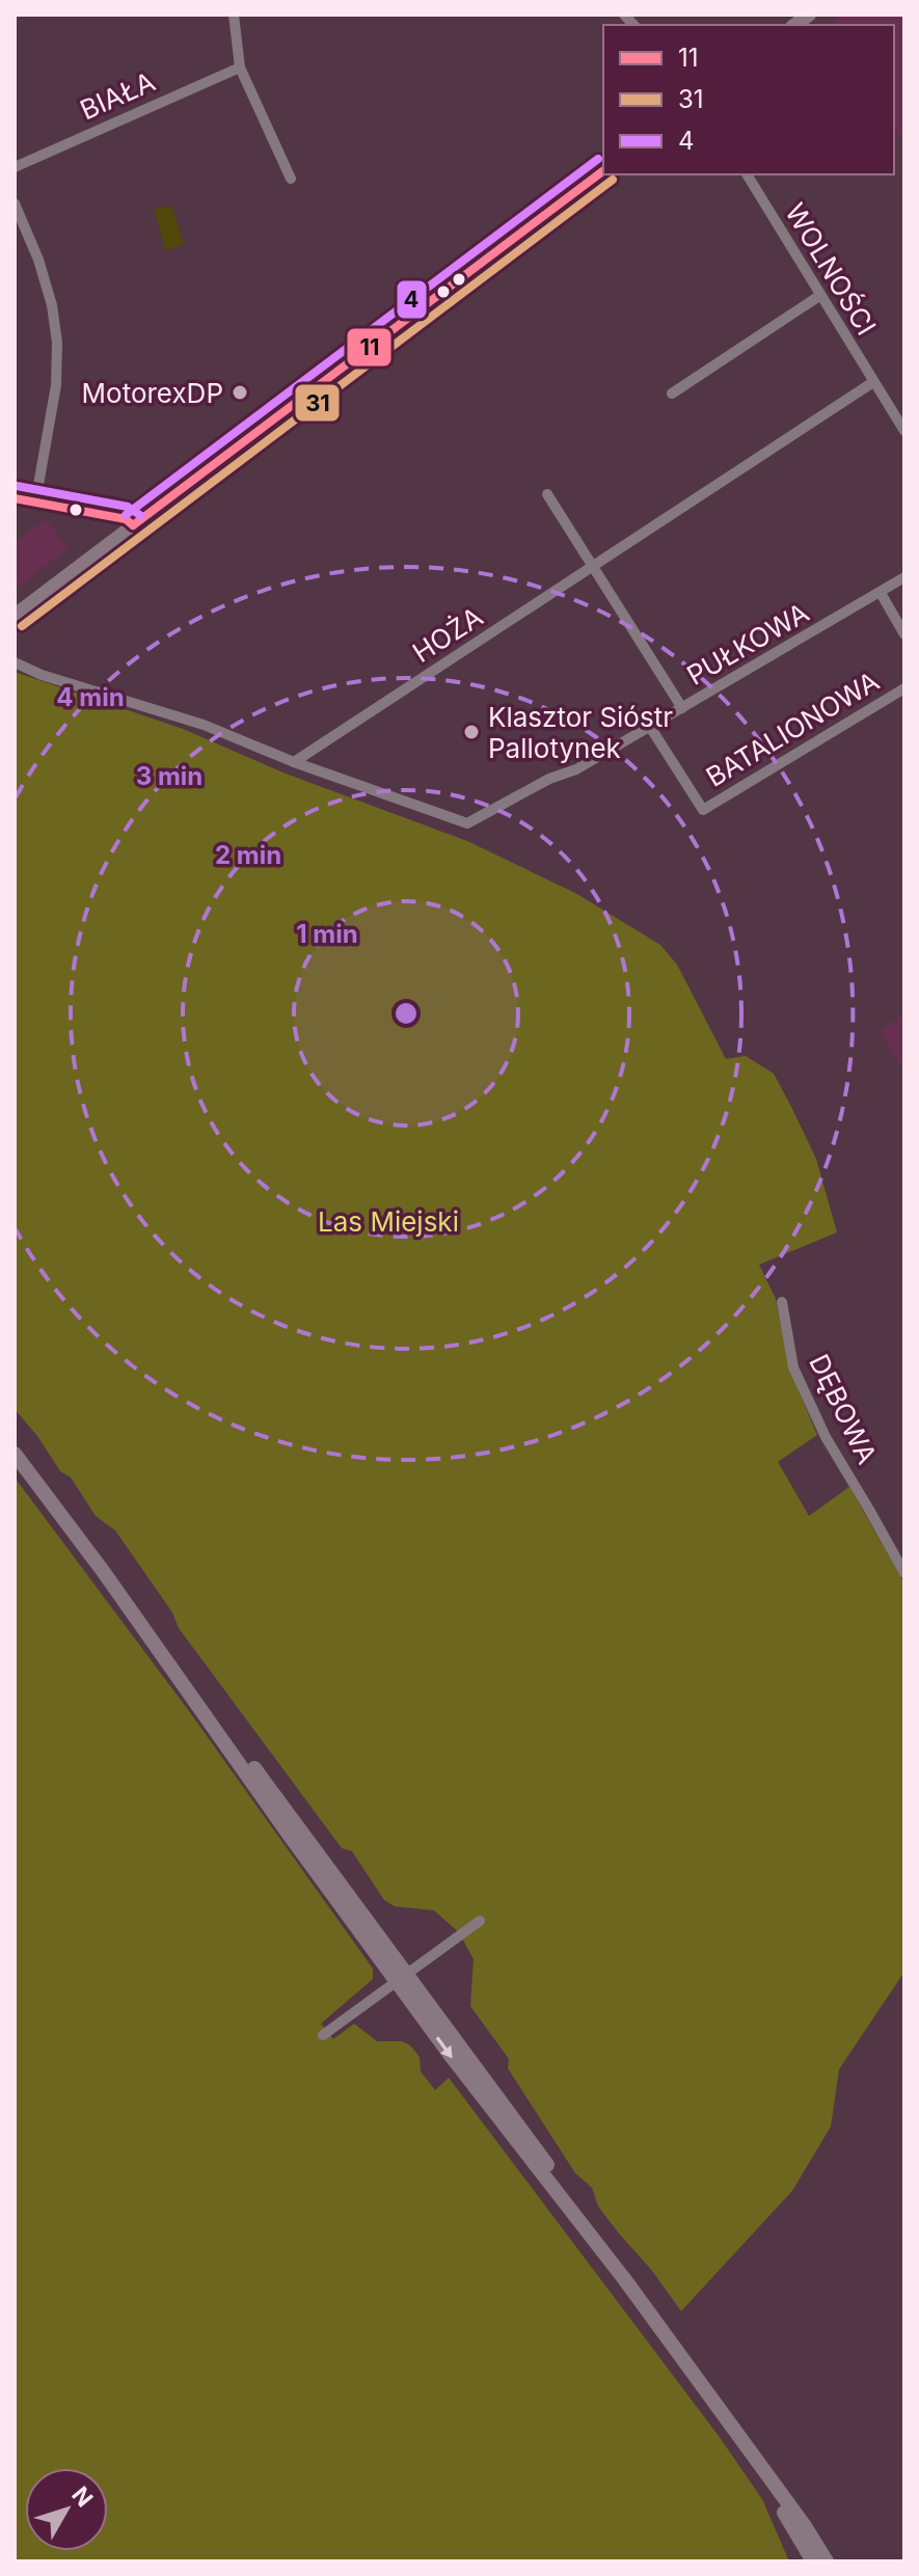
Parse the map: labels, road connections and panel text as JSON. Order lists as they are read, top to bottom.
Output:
{
  "streets": {
    "street": [
      "BIAŁA",
      "WOLNOŚCI",
      "HOŻA",
      "PUŁKOWA",
      "BATALIONOWA",
      "DĘBOWA"
    ]
  },
  "crossings": [
    ["WOLNOŚCI", "HOŻA"],
    ["HOŻA", "PUŁKOWA"],
    ["PUŁKOWA", "BATALIONOWA"]
  ],
  "parks": ["Las Miejski"],
  "places": ["MotorexDP", "Klasztor Sióstr Pallotynek"],
  "lines": ["transit line 4", "transit line 11", "transit line 31"],
  "legend": ["11", "31", "4"],
  "north": "top right",
  "rings": [
    "4 min",
    "3 min",
    "2 min",
    "1 min"
  ]
}
